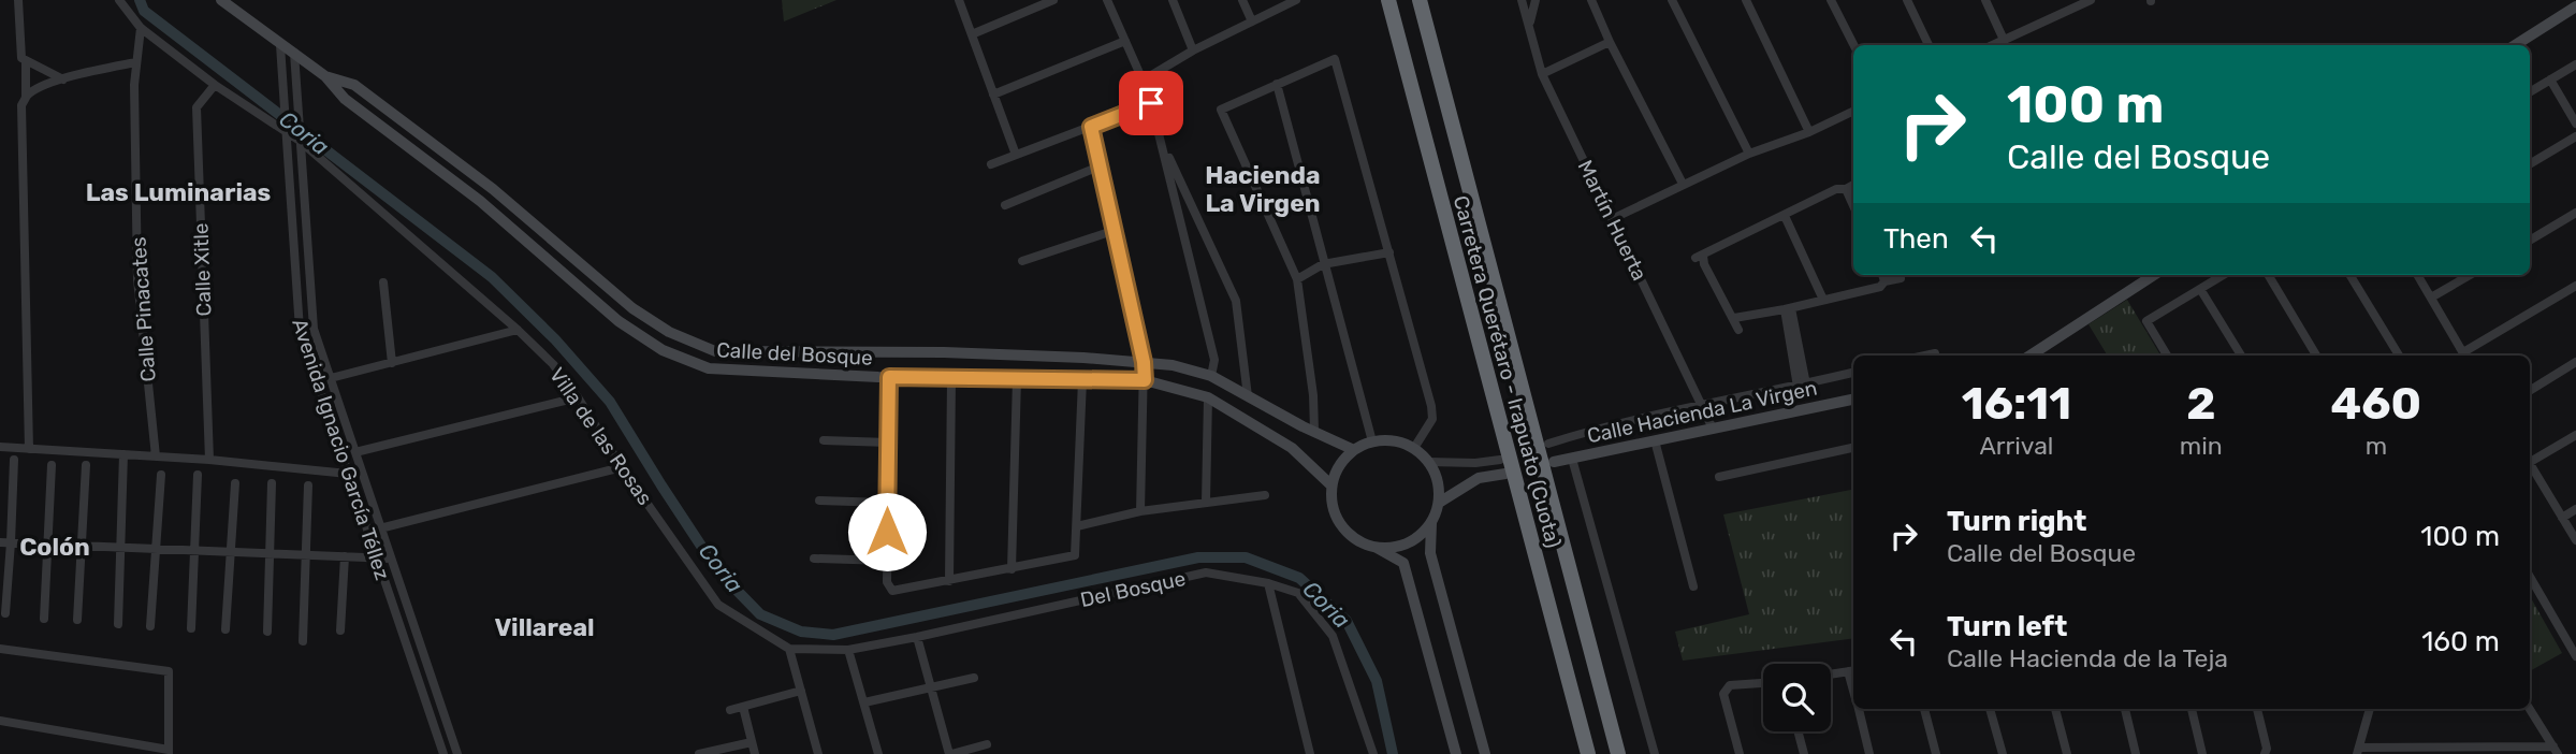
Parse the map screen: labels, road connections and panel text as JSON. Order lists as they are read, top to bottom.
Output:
{
  "streets": {
    "highway": ["Carretera Querétaro - Irapuato (Cuota)"],
    "street": [
      "Martín Huerta",
      "Calle Xitle",
      "Calle Pinacates",
      "Calle del Bosque",
      "Calle Hacienda La Virgen",
      "Villa de las Rosas",
      "Avenida Ignacio García Téllez",
      "Del Bosque"
    ]
  },
  "crossings": [
    ["Martín Huerta", "Calle Hacienda La Virgen"],
    ["Calle Xitle", "Villa de las Rosas"],
    ["Calle Pinacates", "Villa de las Rosas"],
    ["Calle del Bosque", "Avenida Ignacio García Téllez"],
    ["Villa de las Rosas", "Avenida Ignacio García Téllez"],
    ["Villa de las Rosas", "Del Bosque"]
  ],
  "districts": [
    "Hacienda La Virgen",
    "Las Luminarias",
    "Colón",
    "Villareal"
  ],
  "water": ["Coria"],
  "page": {
    "turn": ["100 m", "Calle del Bosque"],
    "then": "Then",
    "eta": [
      "16:11",
      "Arrival",
      "2",
      "min",
      "460",
      "m"
    ],
    "list": [
      {
        "name": "Turn right",
        "note": "Calle del Bosque",
        "value": "100 m"
      },
      {
        "name": "Turn left",
        "note": "Calle Hacienda de la Teja",
        "value": "160 m"
      }
    ]
  }
}
